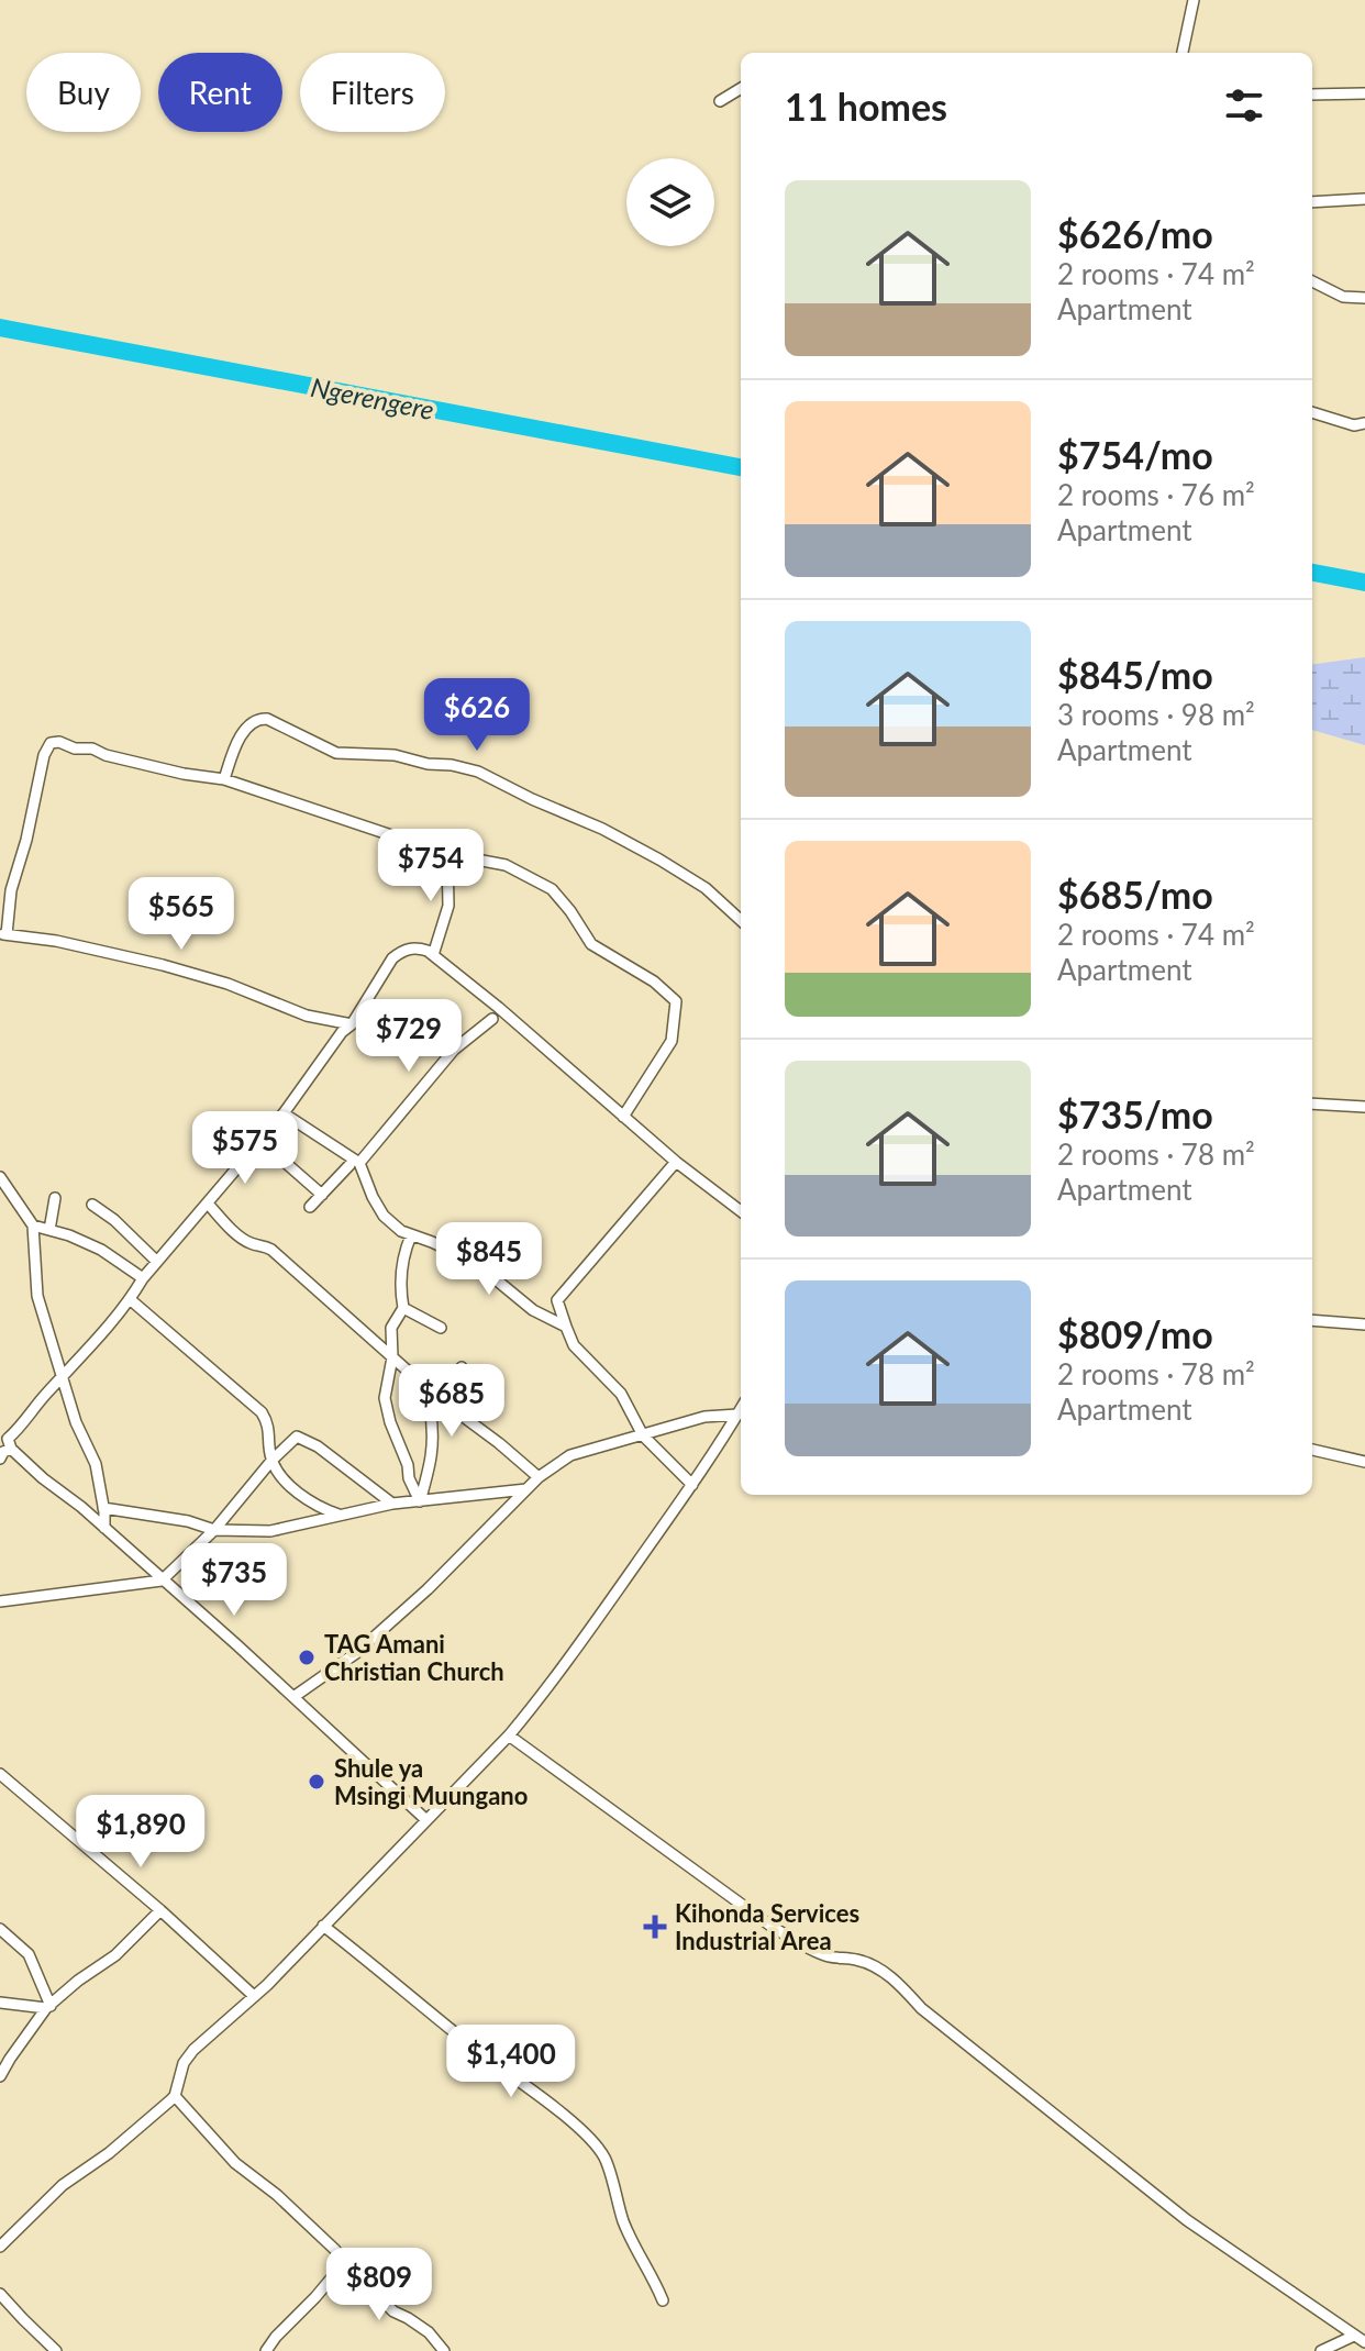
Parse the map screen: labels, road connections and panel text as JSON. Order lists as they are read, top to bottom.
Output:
{
  "water": ["Ngerengere"],
  "places": {
    "other": ["TAG Amani Christian Church", "Shule ya Msingi Muungano"],
    "health": ["Kihonda Services Industrial Area"]
  },
  "page": {
    "chip": ["Buy", "Rent", "Filters"],
    "heading": "11 homes",
    "list": [
      {
        "name": "$626/mo",
        "note": "2 rooms · 74 m² · Apartment"
      },
      {
        "name": "$754/mo",
        "note": "2 rooms · 76 m² · Apartment"
      },
      {
        "name": "$845/mo",
        "note": "3 rooms · 98 m² · Apartment"
      },
      {
        "name": "$685/mo",
        "note": "2 rooms · 74 m² · Apartment"
      },
      {
        "name": "$735/mo",
        "note": "2 rooms · 78 m² · Apartment"
      },
      {
        "name": "$809/mo",
        "note": "2 rooms · 78 m² · Apartment"
      }
    ],
    "price": [
      "$626",
      "$754",
      "$565",
      "$729",
      "$575",
      "$845",
      "$685",
      "$735",
      "$1,890",
      "$1,400",
      "$809"
    ]
  }
}
